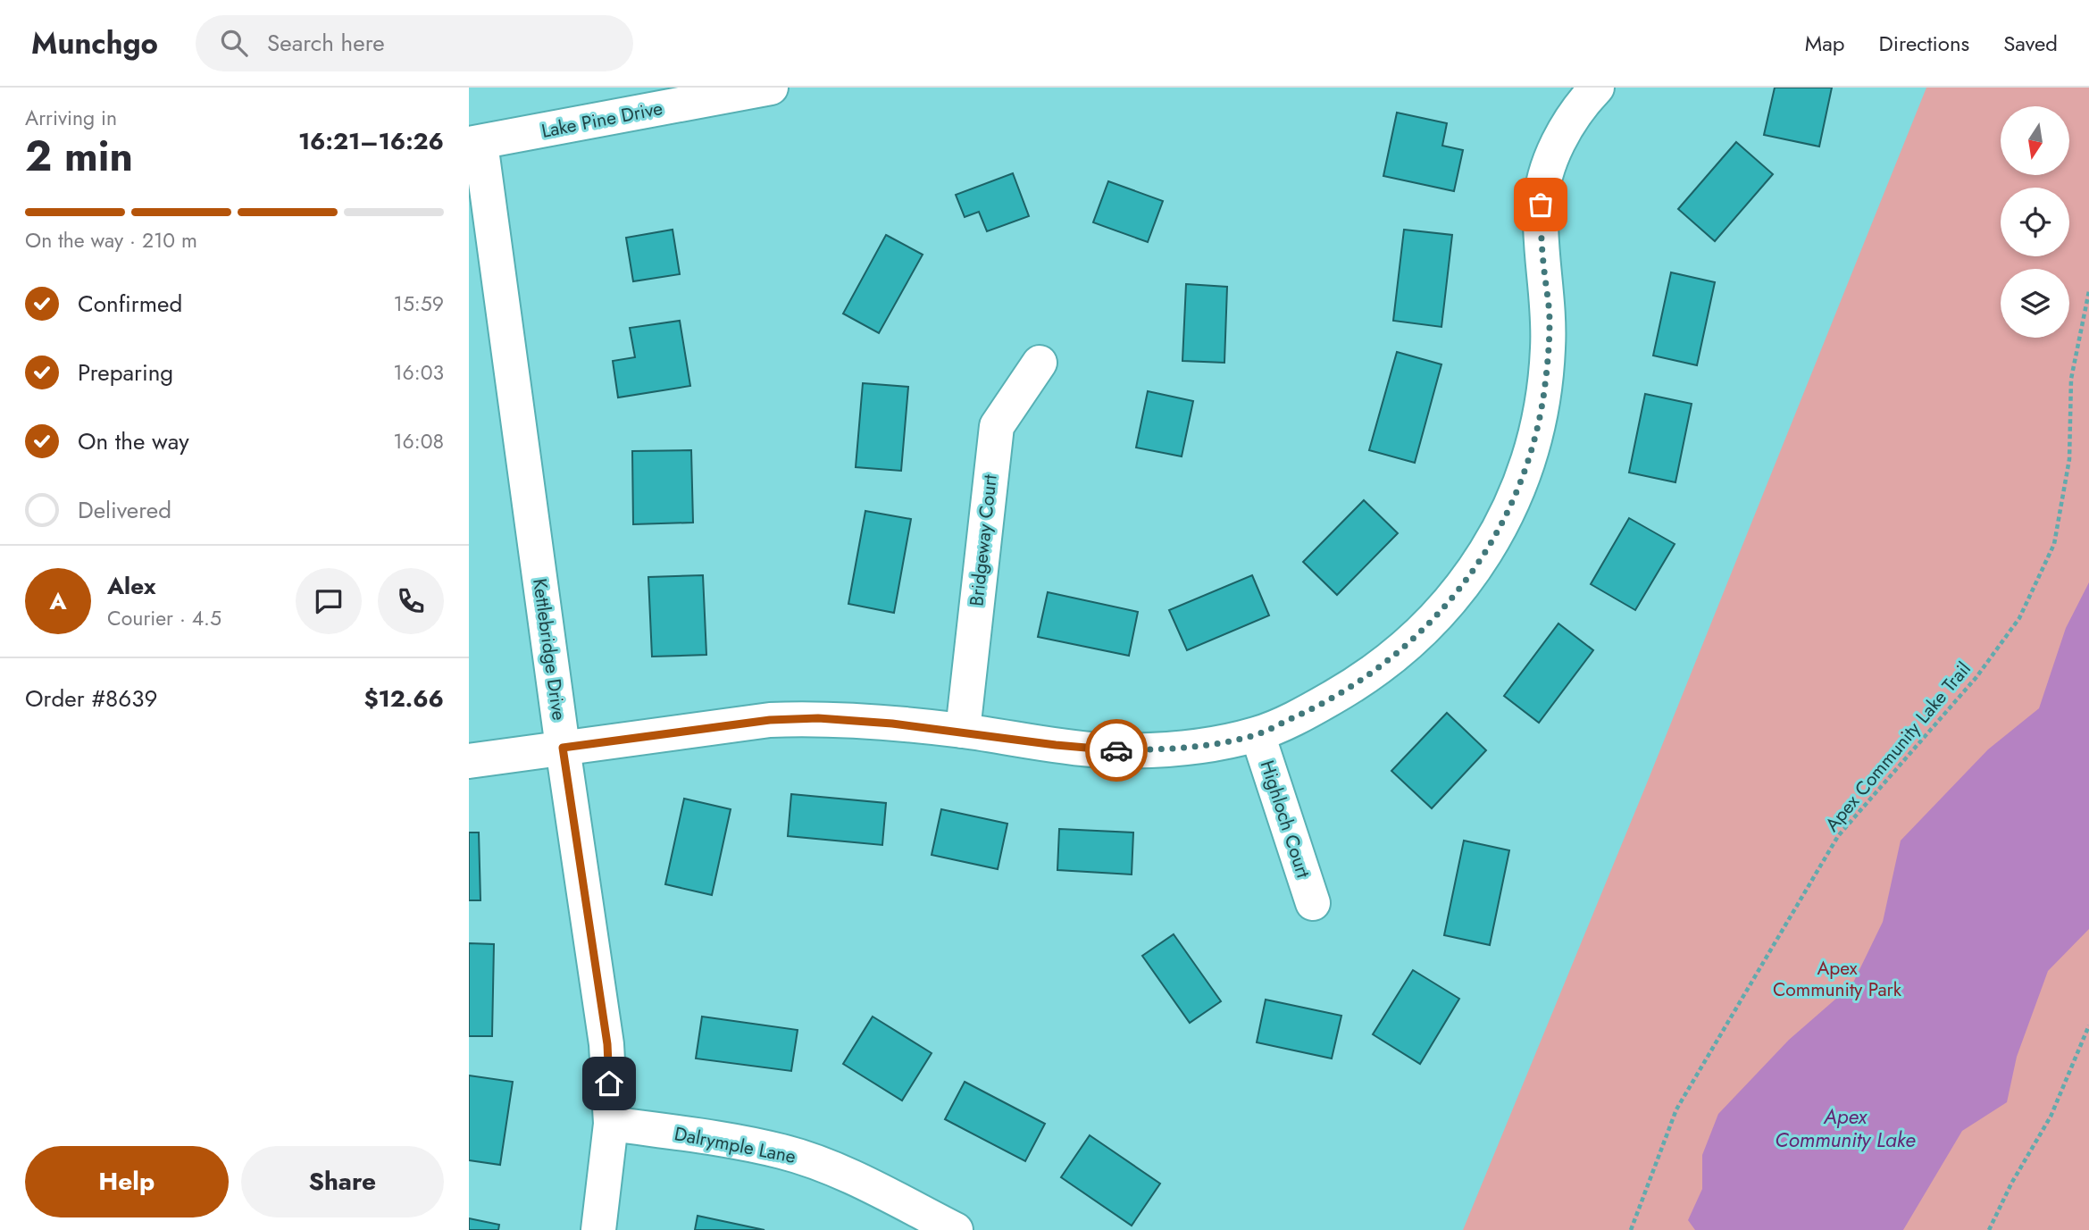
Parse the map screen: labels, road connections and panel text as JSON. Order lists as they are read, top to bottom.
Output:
{
  "streets": {
    "street": [
      "Lake Pine Drive",
      "Bridgeway Court",
      "Kettlebridge Drive",
      "Highloch Court",
      "Dalrymple Lane"
    ],
    "path": ["Apex Community Lake Trail"]
  },
  "crossings": [
    ["Lake Pine Drive", "Kettlebridge Drive"],
    ["Kettlebridge Drive", "Dalrymple Lane"]
  ],
  "water": ["Apex Community Lake"],
  "parks": ["Apex Community Park"],
  "north": "bottom",
  "page": {
    "header": "Munchgo",
    "search": "Search here",
    "nav": ["Map", "Directions", "Saved"],
    "heading": ["2 min", "Arriving in", "16:21–16:26"],
    "panel": [
      "Alex",
      "Courier · 4.5",
      "Order #8639",
      "$12.66"
    ],
    "bar": "On the way · 210 m",
    "list": [
      ["Confirmed", "15:59"],
      ["Preparing", "16:03"],
      ["On the way", "16:08"],
      "Delivered"
    ],
    "round": "A",
    "buttons": ["Help", "Share"]
  }
}
